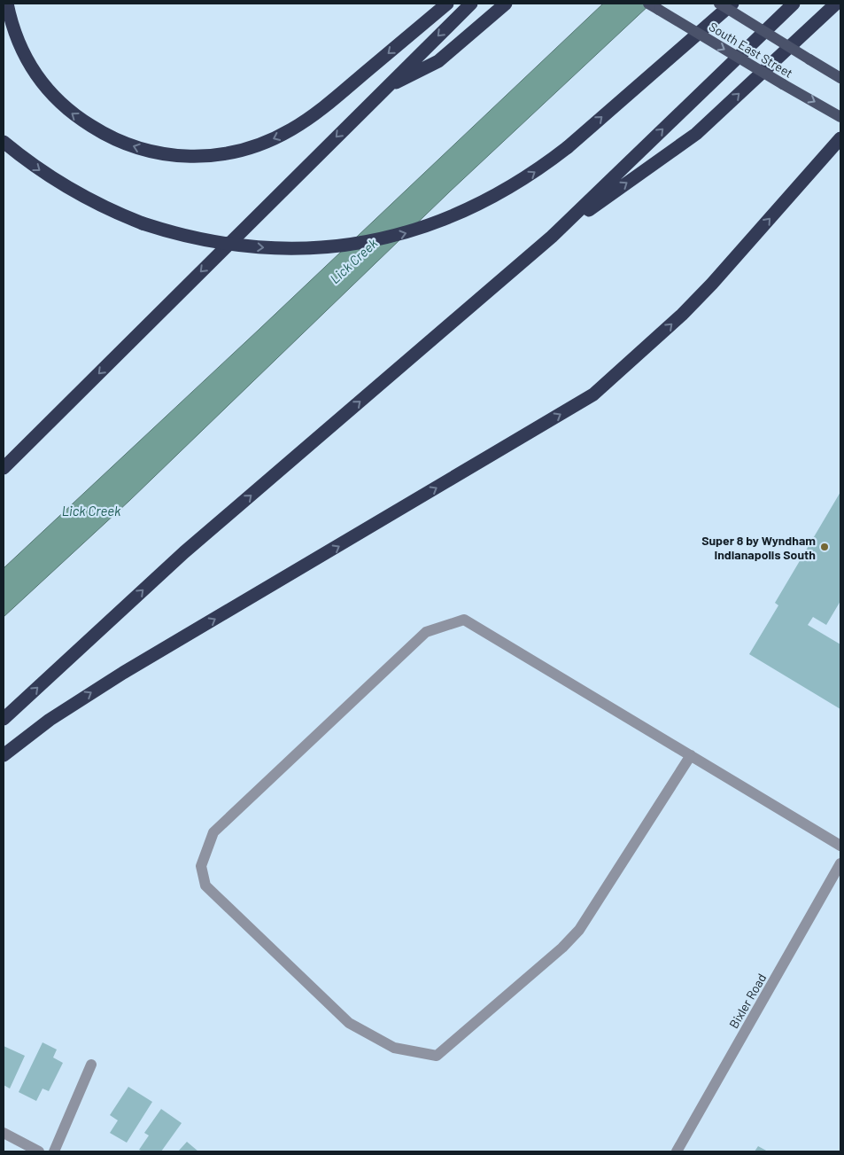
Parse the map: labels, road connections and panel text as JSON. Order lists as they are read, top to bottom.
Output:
{
  "streets": {
    "main road": ["South East Street"],
    "street": ["Bixler Road"]
  },
  "water": ["Lick Creek"],
  "places": ["Super 8 by Wyndham Indianapolis South"]
}
